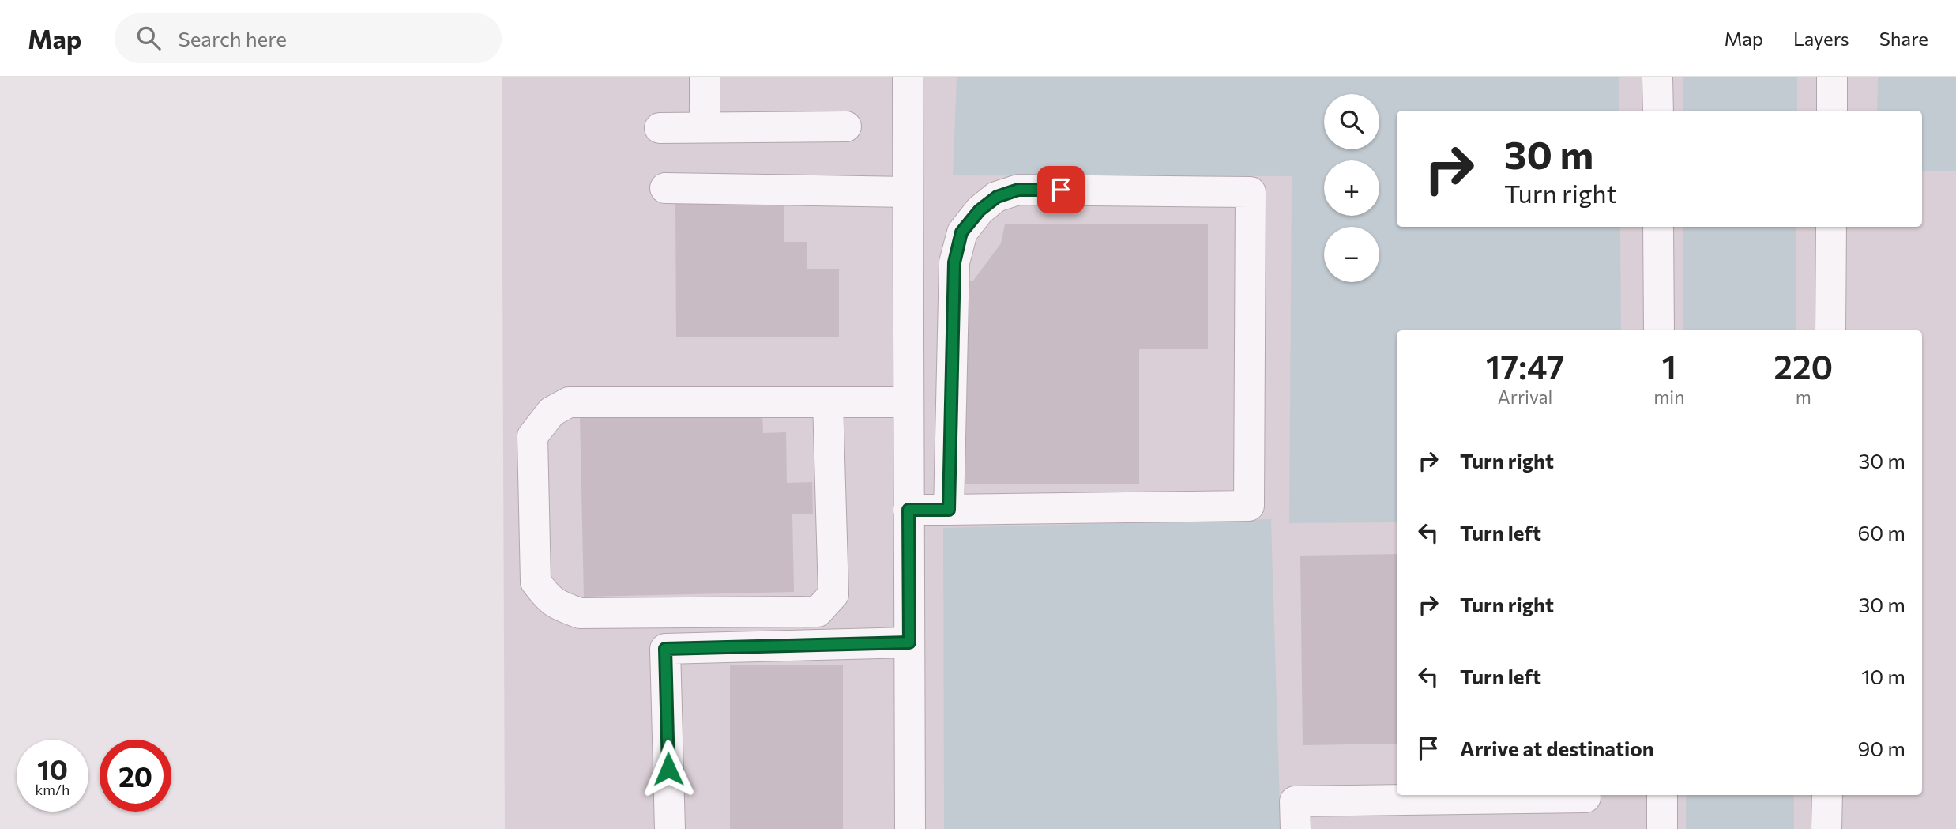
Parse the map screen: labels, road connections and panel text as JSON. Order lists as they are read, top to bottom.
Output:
{
  "page": {
    "header": "Map",
    "search": "Search here",
    "nav": ["Map", "Layers", "Share"],
    "map_buttons": ["+", "−"],
    "turn": ["30 m", "Turn right"],
    "eta": [
      "17:47",
      "Arrival",
      "1",
      "min",
      "220",
      "m"
    ],
    "list": [
      {
        "name": "Turn right",
        "value": "30 m"
      },
      {
        "name": "Turn left",
        "value": "60 m"
      },
      {
        "name": "Turn right",
        "value": "30 m"
      },
      {
        "name": "Turn left",
        "value": "10 m"
      },
      {
        "name": "Arrive at destination",
        "value": "90 m"
      }
    ],
    "speed": "10 km/h",
    "limit": "20"
  }
}
